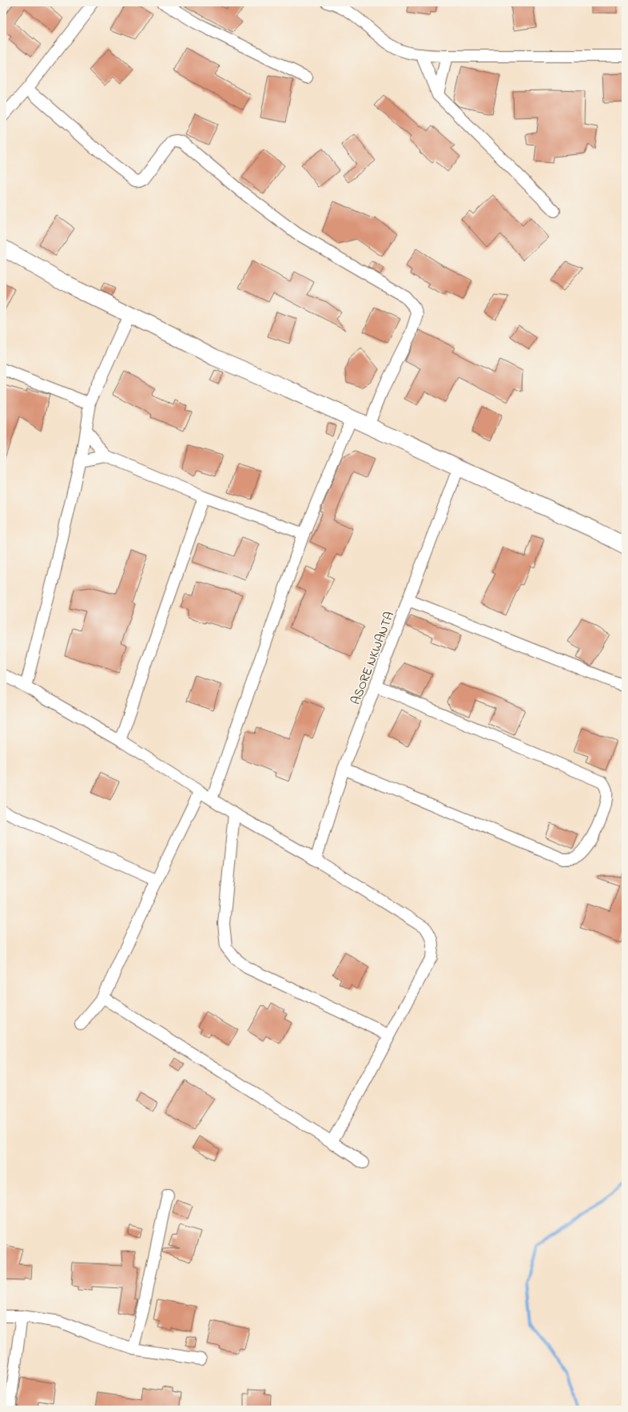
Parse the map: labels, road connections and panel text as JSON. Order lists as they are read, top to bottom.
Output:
{
  "streets": {
    "street": ["ASORE NKWANTA"]
  }
}
